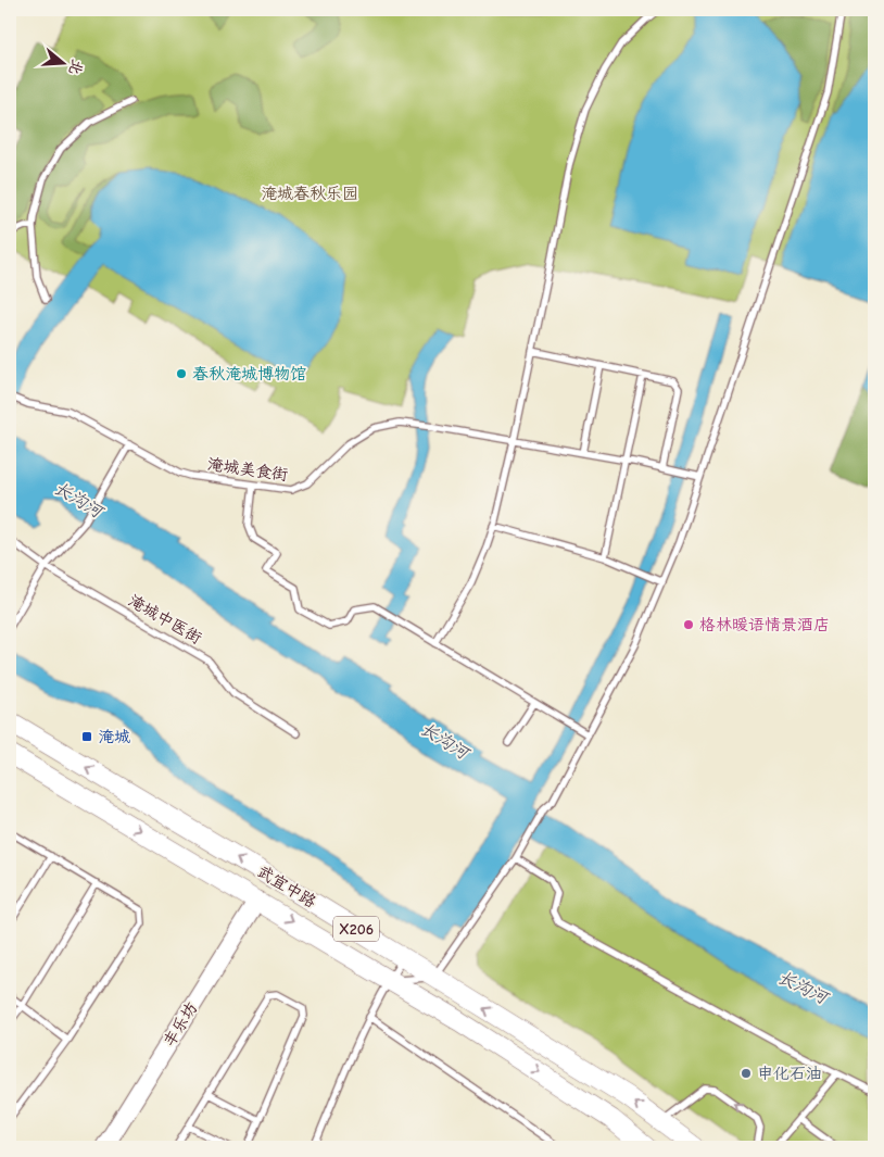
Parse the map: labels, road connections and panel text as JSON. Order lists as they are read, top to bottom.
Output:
{
  "streets": {
    "main road": ["武宜中路", "X206"],
    "street": ["丰乐坊"],
    "lane": ["淹城美食街", "淹城中医街"]
  },
  "crossings": [
    ["武宜中路", "丰乐坊"]
  ],
  "water": ["长沟河"],
  "parks": ["淹城春秋乐园"],
  "places": {
    "other": ["春秋淹城博物馆", "格林暖语情景酒店", "申化石油"],
    "transit": ["淹城"]
  },
  "north": "right"
}
